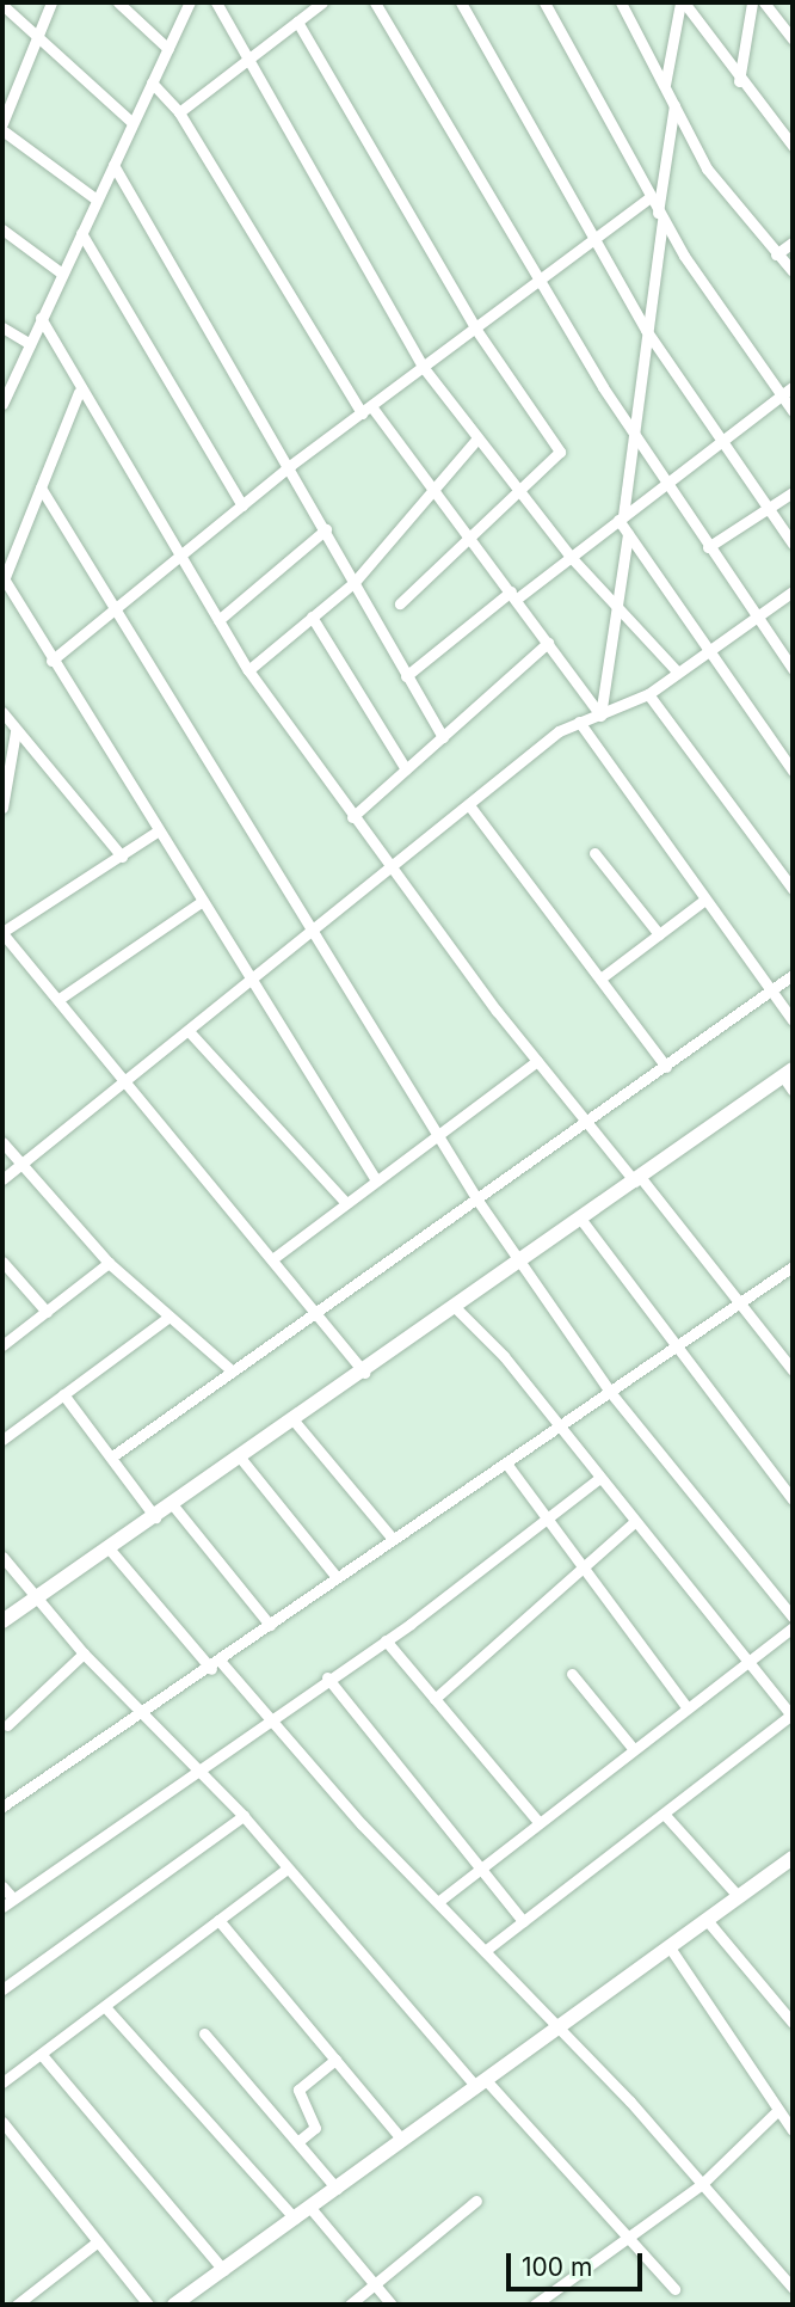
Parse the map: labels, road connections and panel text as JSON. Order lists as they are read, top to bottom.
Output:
{
  "scale_bar": "100 m"
}
